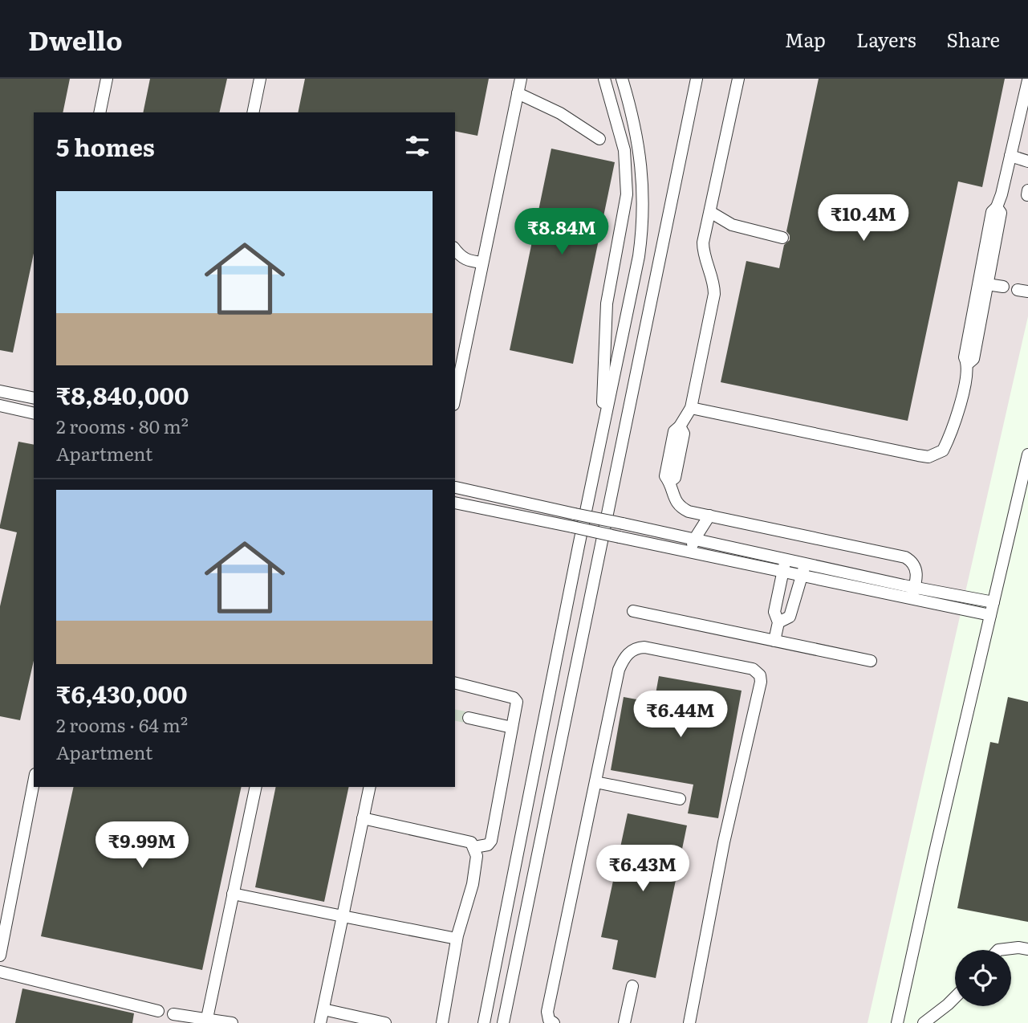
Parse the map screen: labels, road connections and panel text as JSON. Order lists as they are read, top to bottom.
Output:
{
  "page": {
    "header": "Dwello",
    "nav": ["Map", "Layers", "Share"],
    "heading": "5 homes",
    "list": [
      {
        "name": "₹8,840,000",
        "note": "2 rooms · 80 m² · Apartment"
      },
      {
        "name": "₹6,430,000",
        "note": "2 rooms · 64 m² · Apartment"
      }
    ],
    "price": [
      "₹10.4M",
      "₹8.84M",
      "₹6.44M",
      "₹9.99M",
      "₹6.43M"
    ]
  }
}
